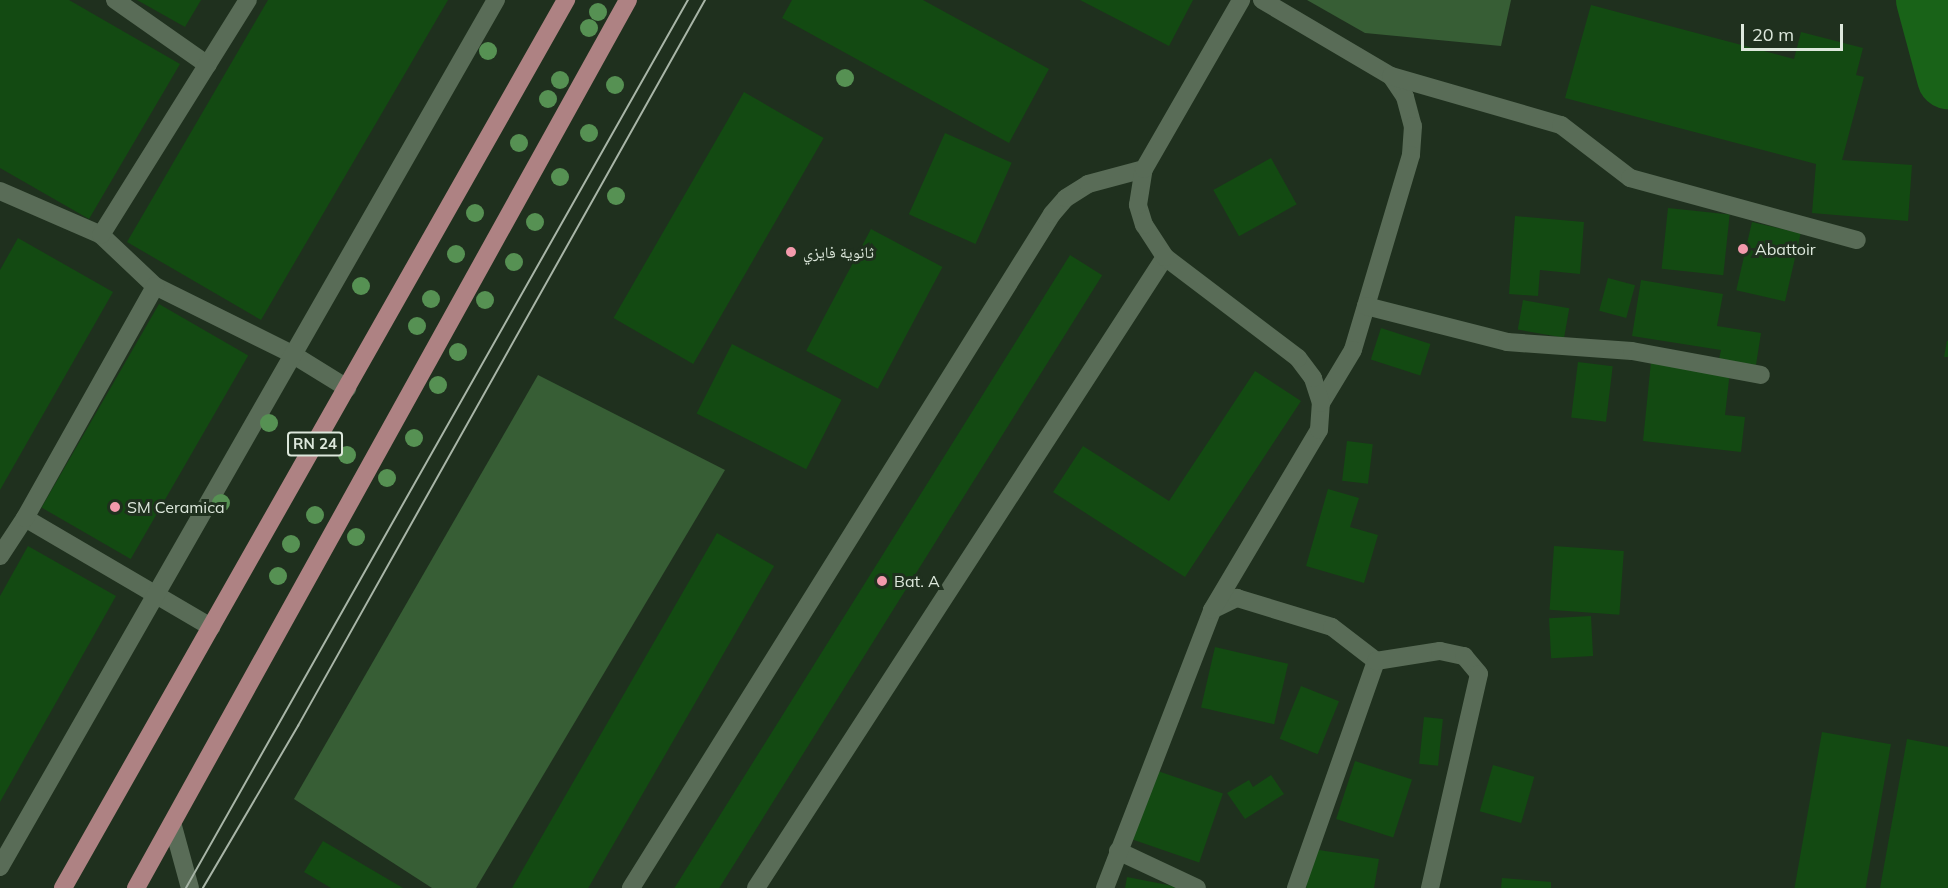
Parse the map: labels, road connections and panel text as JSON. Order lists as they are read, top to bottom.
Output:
{
  "streets": {
    "main road": ["RN 24"]
  },
  "places": [
    "Abattoir",
    "ثانوية فايزي",
    "SM Ceramica",
    "Bat. A"
  ],
  "scale_bar": "20 m"
}
